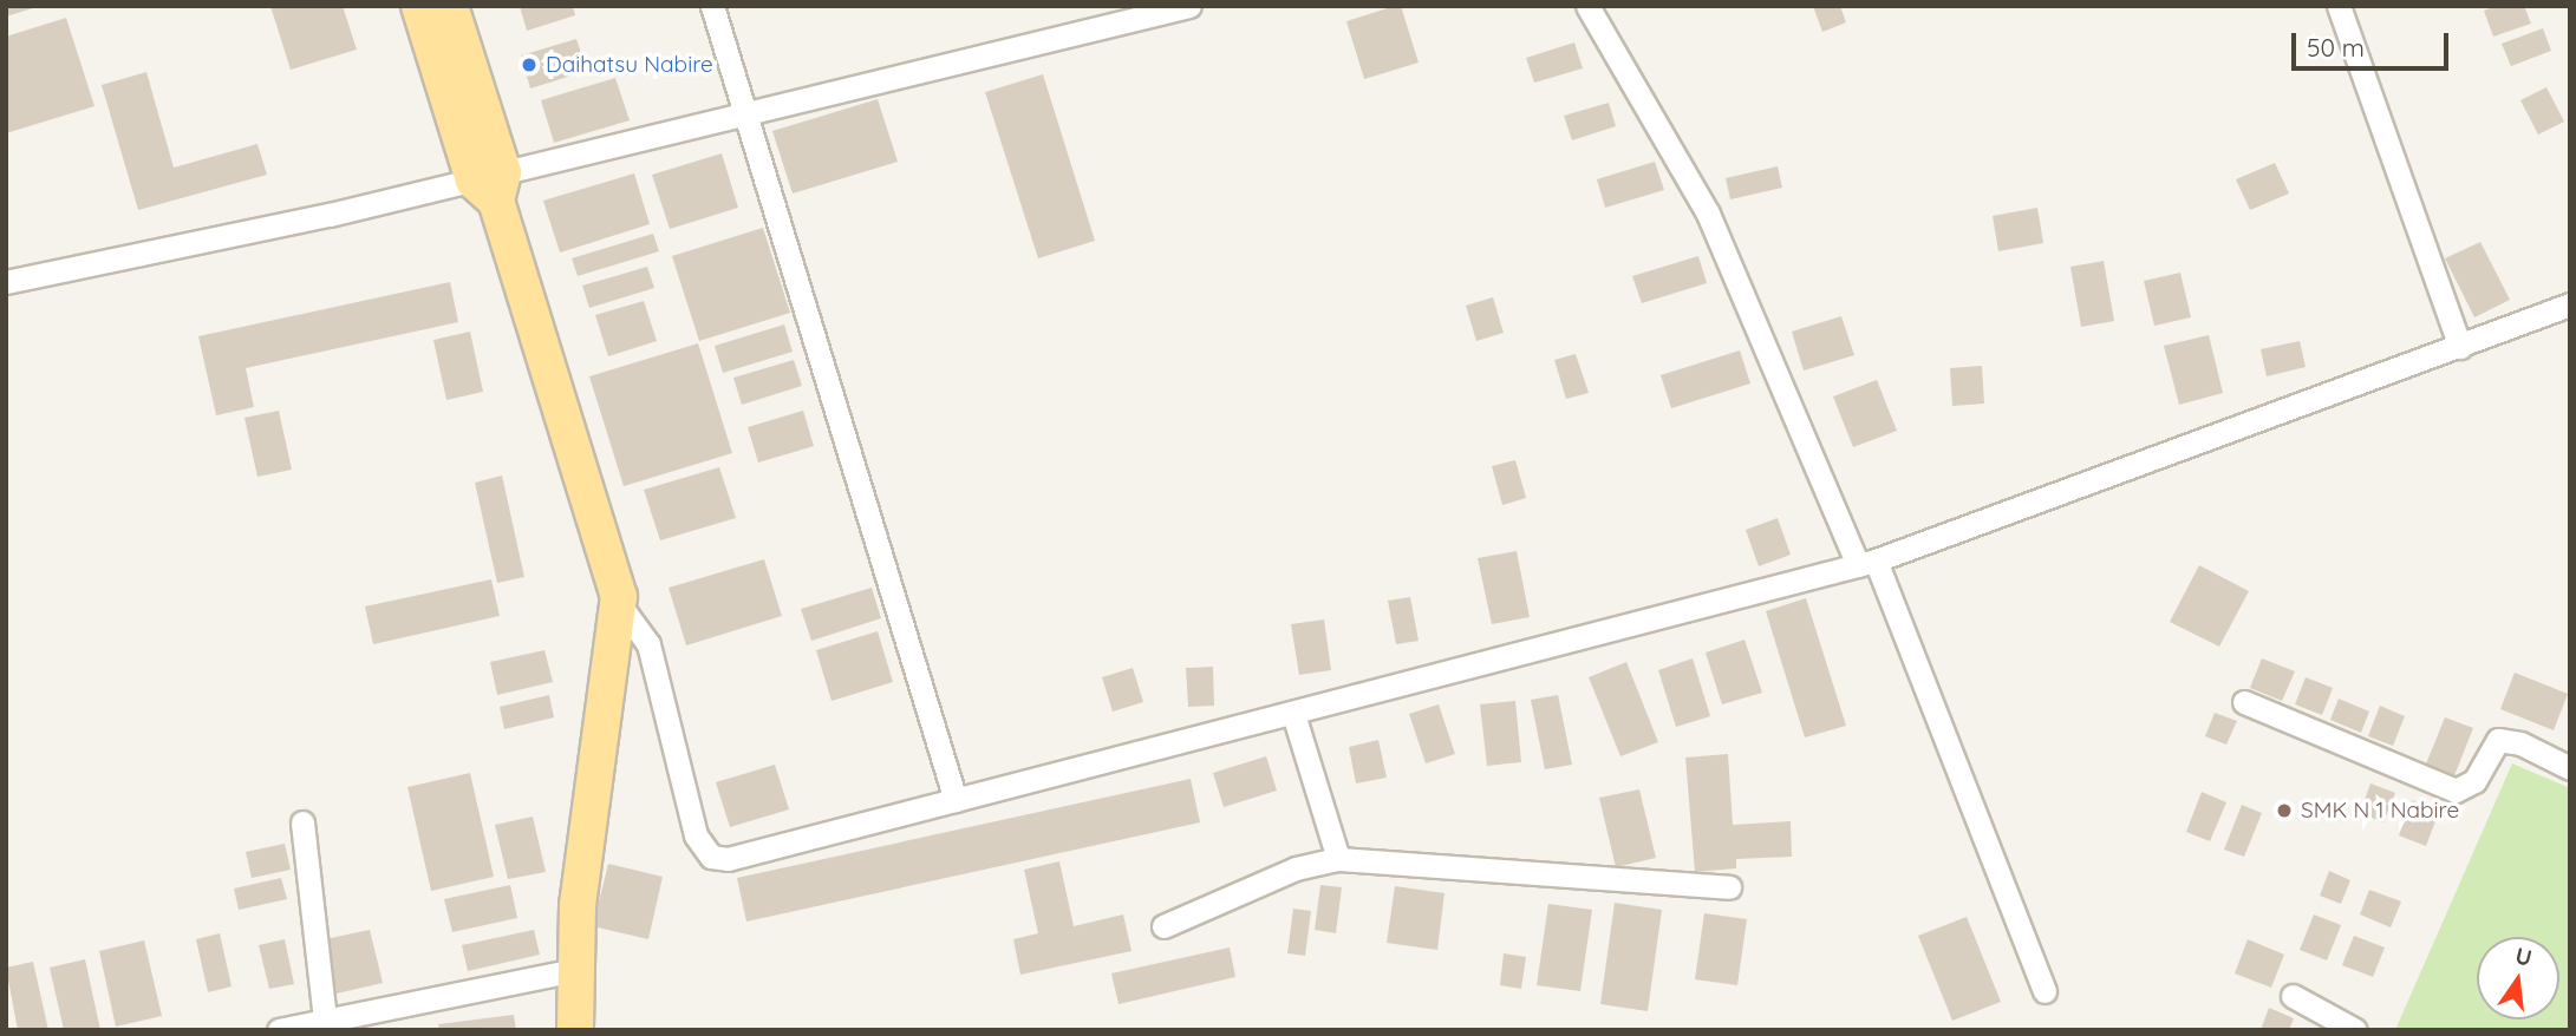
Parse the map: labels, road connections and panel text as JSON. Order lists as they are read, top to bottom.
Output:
{
  "places": ["Daihatsu Nabire", "SMK N 1 Nabire"],
  "scale_bar": "50 m",
  "north": "top"
}
